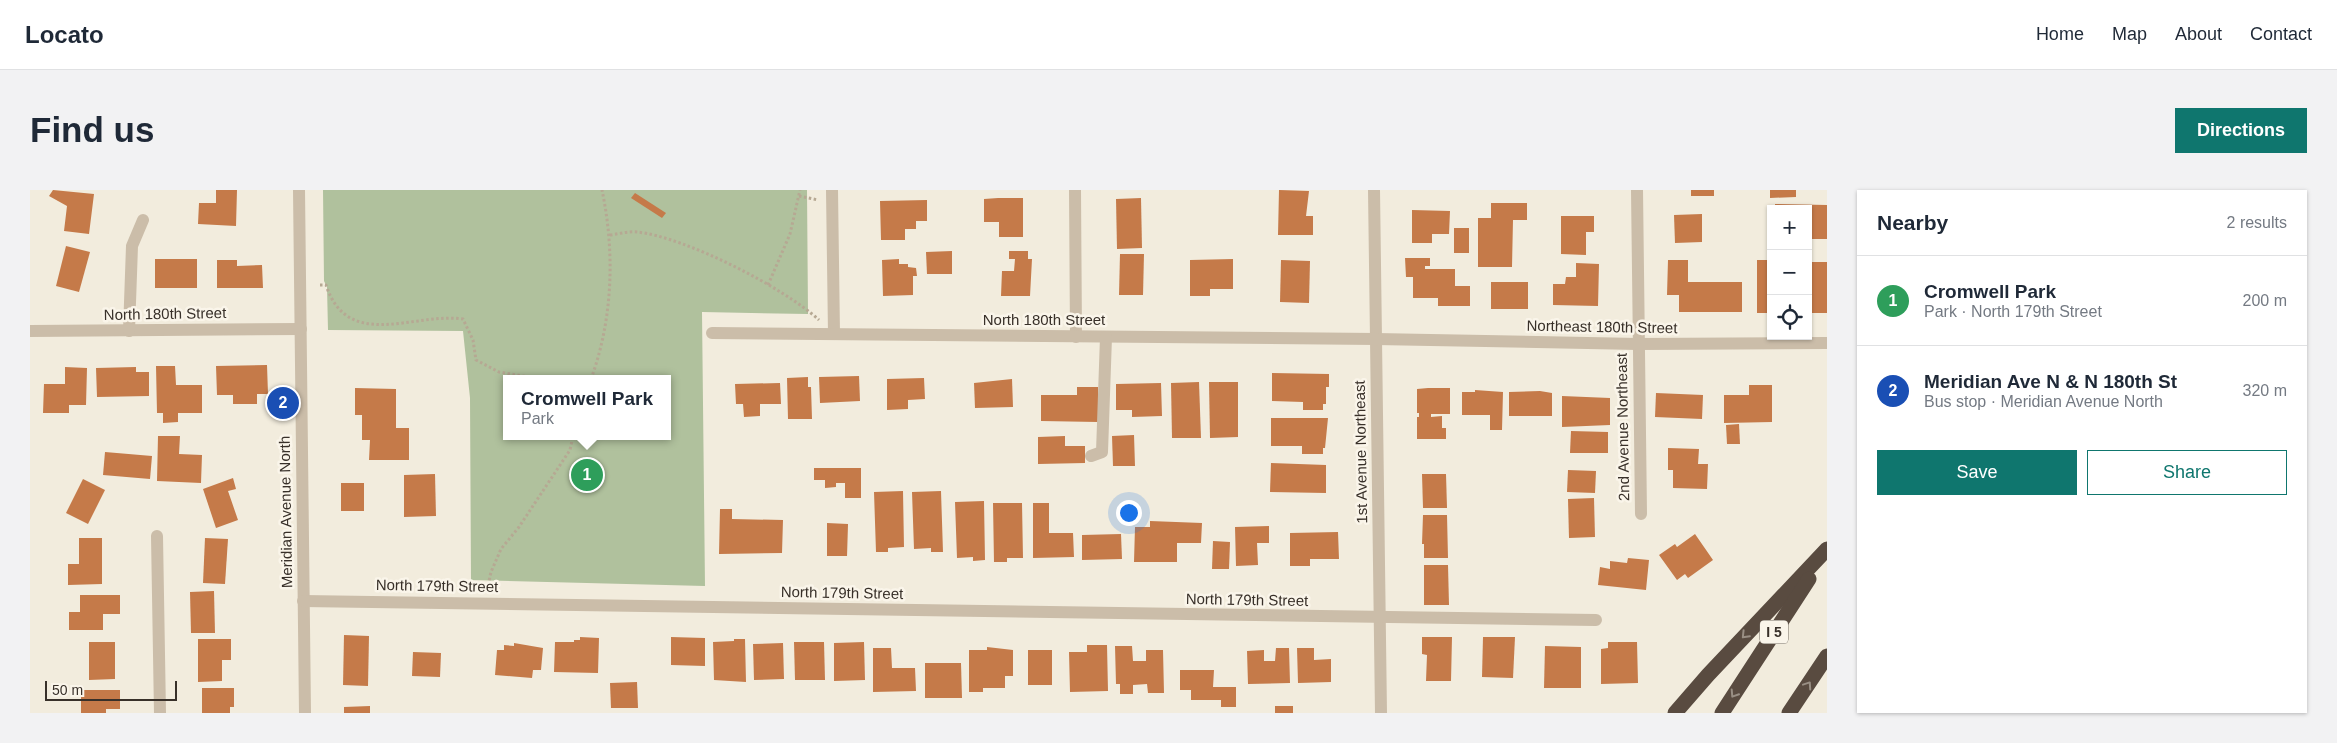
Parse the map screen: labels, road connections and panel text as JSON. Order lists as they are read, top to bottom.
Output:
{
  "streets": {
    "highway": ["I 5"],
    "street": [
      "North 180th Street",
      "Northeast 180th Street",
      "2nd Avenue Northeast",
      "1st Avenue Northeast",
      "Meridian Avenue North",
      "North 179th Street"
    ]
  },
  "crossings": [
    ["North 180th Street", "Northeast 180th Street"],
    ["North 180th Street", "1st Avenue Northeast"],
    ["North 180th Street", "Meridian Avenue North"],
    ["Northeast 180th Street", "2nd Avenue Northeast"],
    ["Northeast 180th Street", "1st Avenue Northeast"],
    ["1st Avenue Northeast", "North 179th Street"],
    ["Meridian Avenue North", "North 179th Street"]
  ],
  "scale_bar": "50 m",
  "page": {
    "header": "Locato",
    "nav": [
      "Home",
      "Map",
      "About",
      "Contact"
    ],
    "buttons": [
      "Directions",
      ["Save", "Share"]
    ],
    "title": "Find us",
    "heading": ["Nearby", "2 results"],
    "map_buttons": ["+", "−"],
    "list": [
      {
        "mark": "1",
        "name": "Cromwell Park",
        "note": "Park · North 179th Street",
        "value": "200 m"
      },
      {
        "mark": "2",
        "name": "Meridian Ave N & N 180th St",
        "note": "Bus stop · Meridian Avenue North",
        "value": "320 m"
      }
    ],
    "popup": ["Cromwell Park", "Park"],
    "pins": ["2", "1"],
    "scale": "50 m"
  }
}
